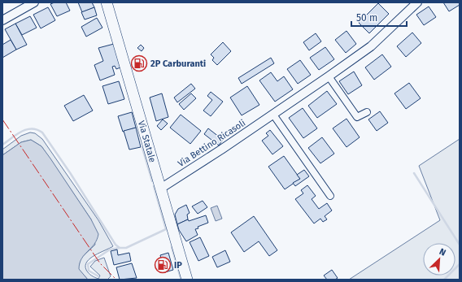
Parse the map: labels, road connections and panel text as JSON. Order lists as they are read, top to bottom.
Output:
{
  "streets": {
    "main road": ["Via Statale"],
    "street": ["Via Bettino Ricasoli"]
  },
  "crossings": [
    ["Via Statale", "Via Bettino Ricasoli"]
  ],
  "places": {
    "fuel station": ["2P Carburanti", "IP"]
  },
  "scale_bar": "50 m",
  "north": "top right"
}
